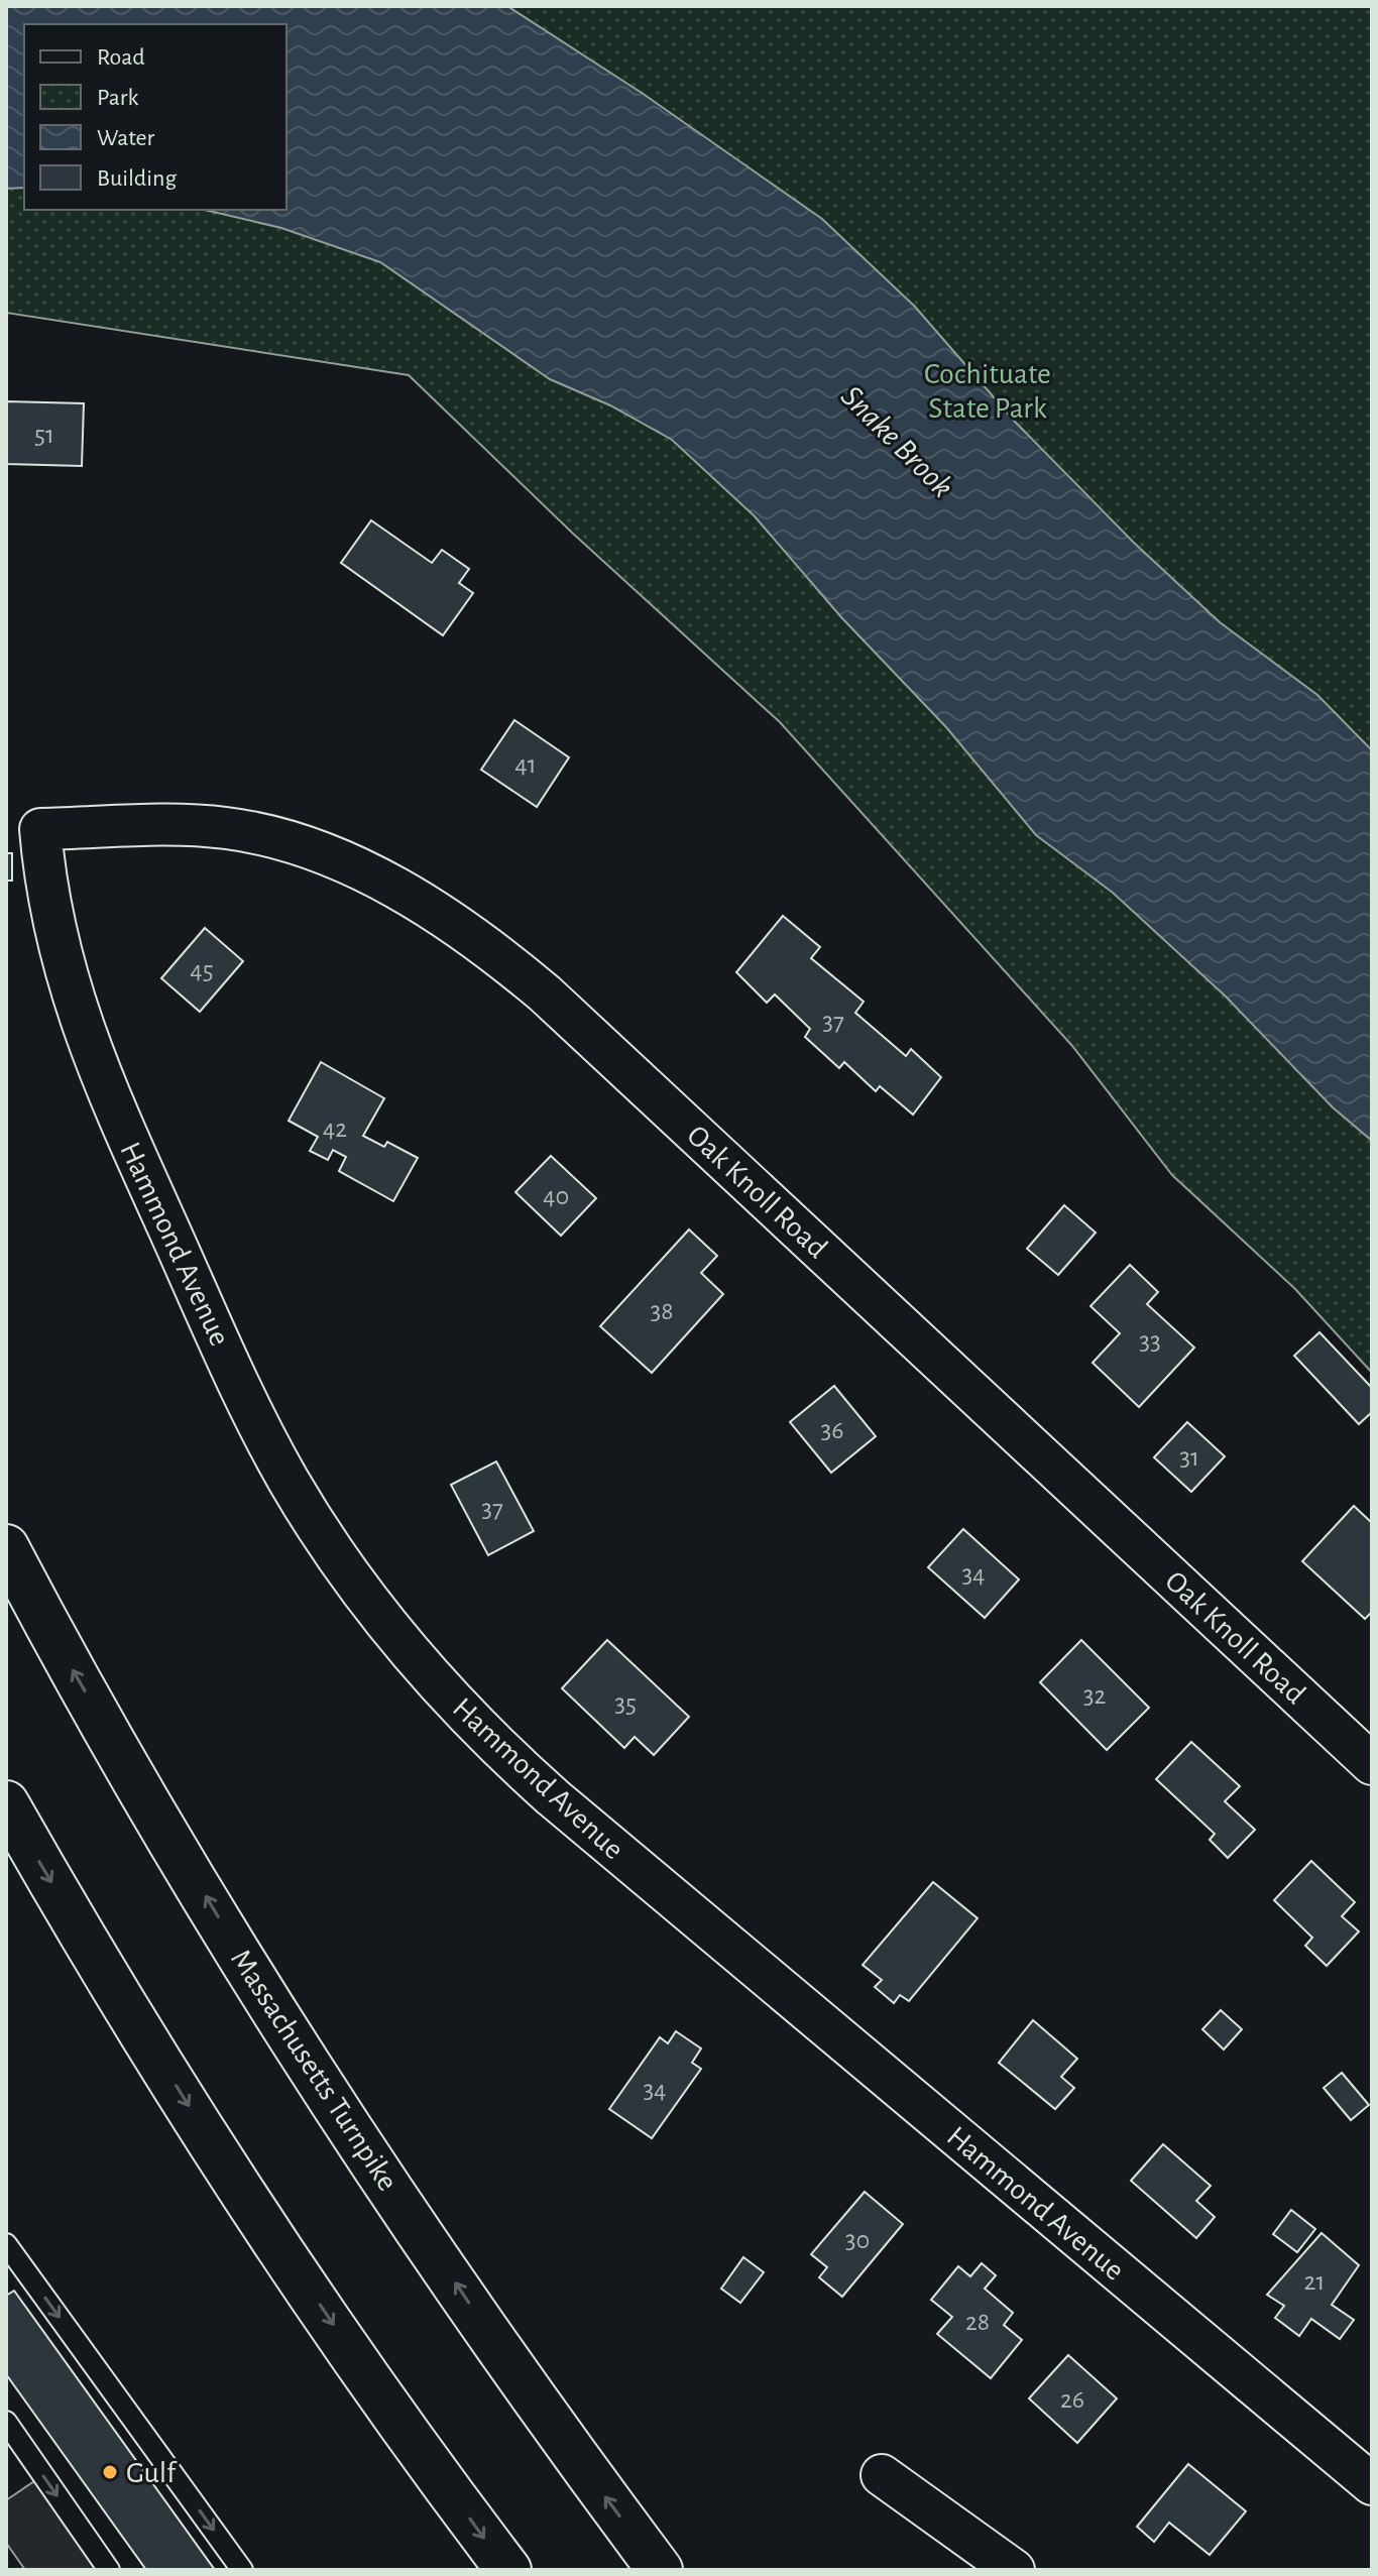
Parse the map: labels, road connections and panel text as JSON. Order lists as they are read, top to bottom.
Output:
{
  "streets": {
    "highway": ["Massachusetts Turnpike"],
    "street": ["Oak Knoll Road", "Hammond Avenue"]
  },
  "crossings": [
    ["Oak Knoll Road", "Hammond Avenue"]
  ],
  "water": ["Snake Brook"],
  "parks": ["Cochituate State Park"],
  "places": ["Gulf"],
  "house_numbers": [
    "51",
    "41",
    "45",
    "37",
    "42",
    "40",
    "38",
    "33",
    "36",
    "31",
    "37",
    "34",
    "32",
    "35",
    "34",
    "30",
    "21",
    "28",
    "26"
  ],
  "legend": [
    "Road",
    "Park",
    "Water",
    "Building"
  ]
}
